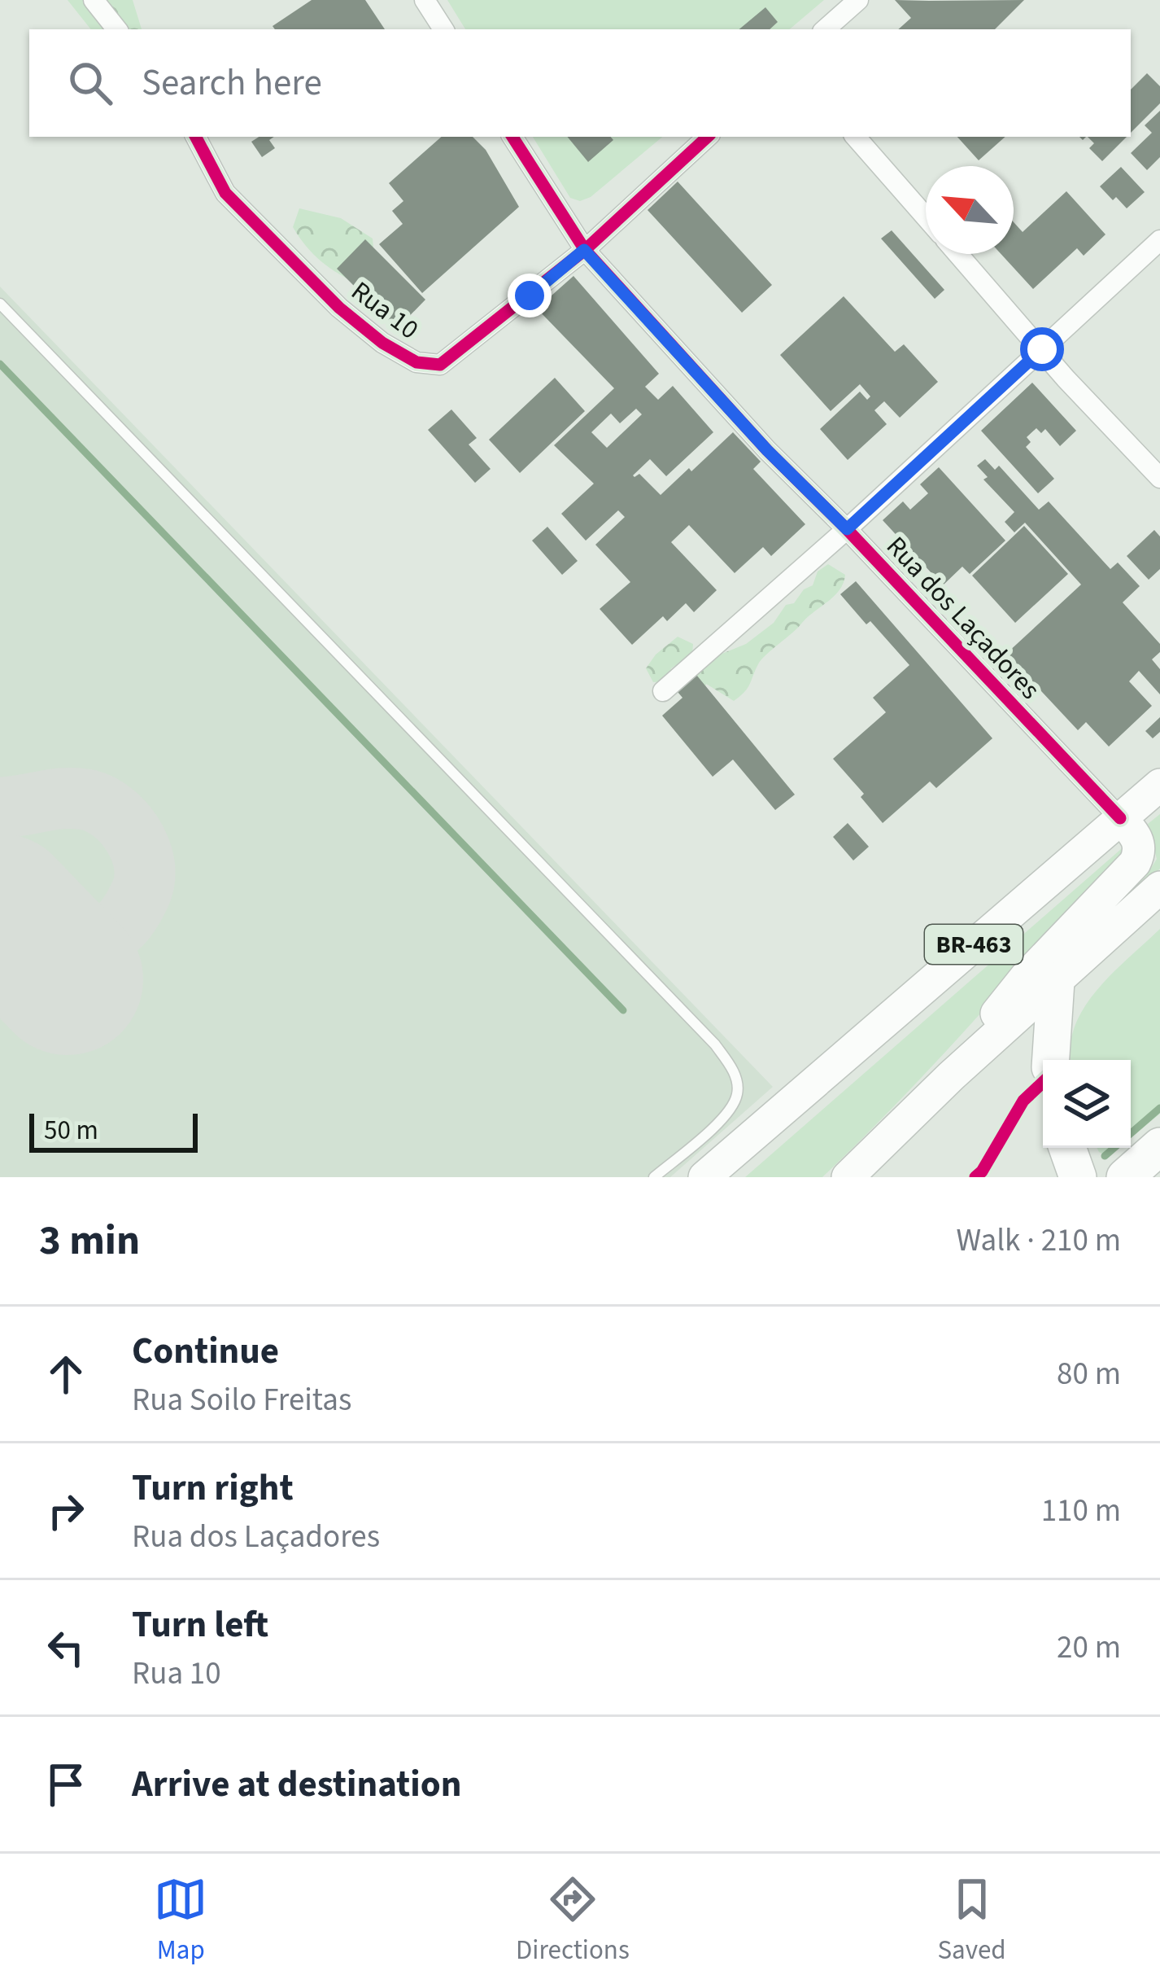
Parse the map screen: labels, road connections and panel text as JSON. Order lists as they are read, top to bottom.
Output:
{
  "streets": {
    "main road": ["BR-463"],
    "street": ["Rua 10", "Rua dos Laçadores"]
  },
  "crossings": [
    ["Rua 10", "Rua dos Laçadores"],
    ["Rua dos Laçadores", "BR-463"]
  ],
  "scale_bar": "50 m",
  "north": "top left",
  "page": {
    "search": "Search here",
    "scale": "50 m",
    "heading": ["3 min", "Walk · 210 m"],
    "list": [
      ["Continue", "Rua Soilo Freitas", "80 m"],
      ["Turn right", "Rua dos Laçadores", "110 m"],
      ["Turn left", "Rua 10", "20 m"],
      "Arrive at destination"
    ],
    "nav": ["Map", "Directions", "Saved"]
  }
}
